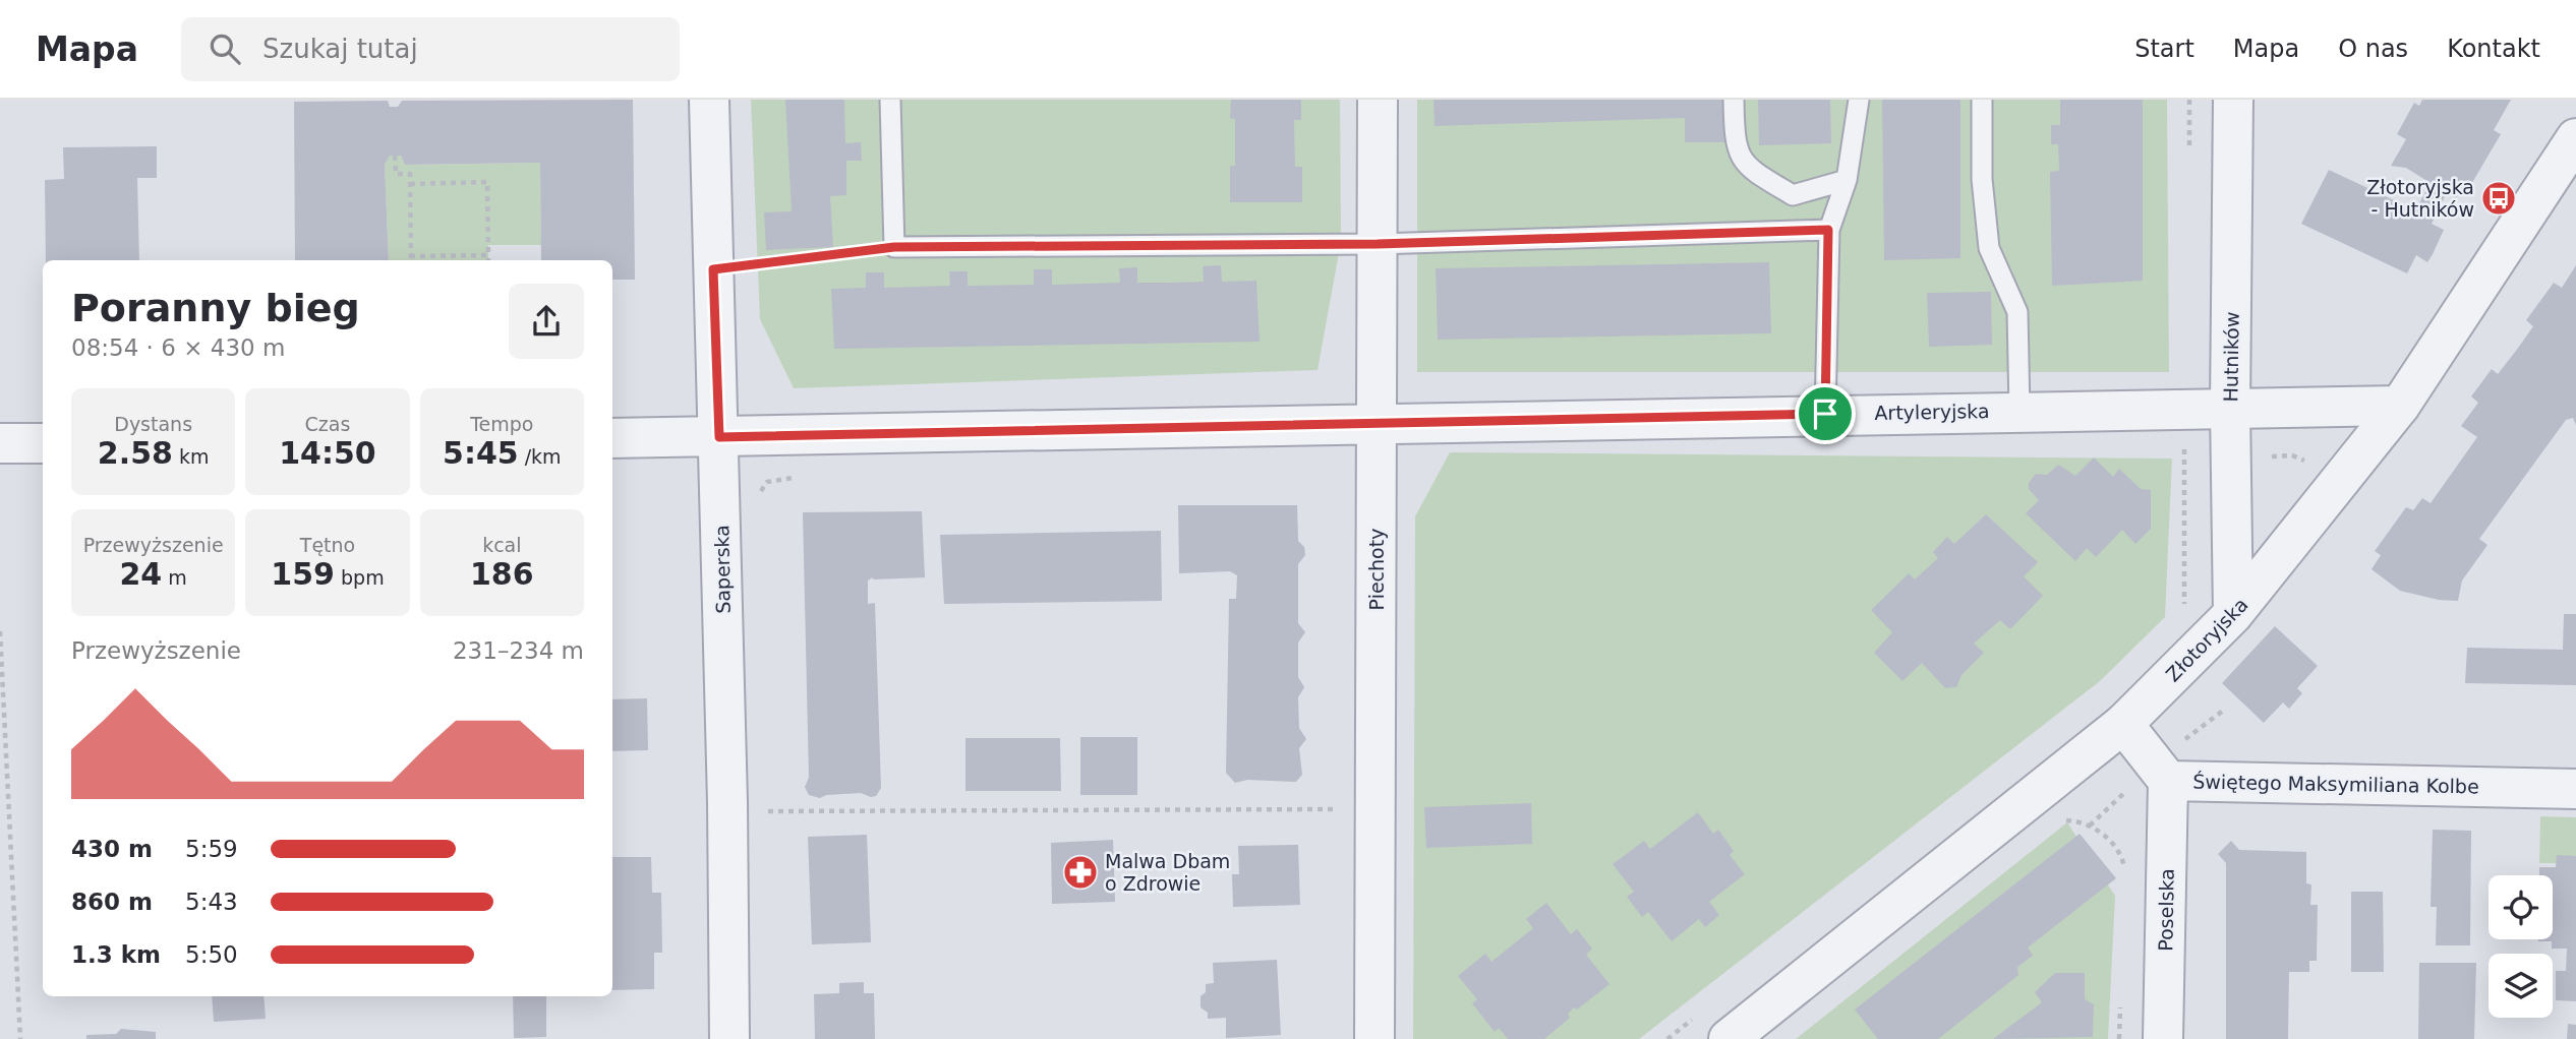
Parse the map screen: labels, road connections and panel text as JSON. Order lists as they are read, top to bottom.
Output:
{
  "streets": {
    "street": [
      "Hutników",
      "Artyleryjska",
      "Saperska",
      "Piechoty",
      "Złotoryjska",
      "Świętego Maksymiliana Kolbe",
      "Poselska"
    ]
  },
  "crossings": [
    ["Hutników", "Artyleryjska"],
    ["Hutników", "Złotoryjska"],
    ["Artyleryjska", "Saperska"],
    ["Artyleryjska", "Piechoty"],
    ["Artyleryjska", "Złotoryjska"],
    ["Złotoryjska", "Świętego Maksymiliana Kolbe"],
    ["Świętego Maksymiliana Kolbe", "Poselska"]
  ],
  "places": {
    "bus stop": ["Złotoryjska - Hutników"],
    "pharmacy": ["Malwa Dbam o Zdrowie"]
  },
  "page": {
    "header": "Mapa",
    "search": "Szukaj tutaj",
    "nav": [
      "Start",
      "Mapa",
      "O nas",
      "Kontakt"
    ],
    "heading": ["Poranny bieg", "08:54 · 6 × 430 m"],
    "stats": [
      ["Dystans", "2.58 km"],
      ["Czas", "14:50"],
      ["Tempo", "5:45 /km"],
      ["Przewyższenie", "24 m"],
      ["Tętno", "159 bpm"],
      ["kcal", "186"]
    ],
    "chart": ["Przewyższenie", "231–234 m"],
    "list": [
      {
        "name": "430 m",
        "note": "5:59"
      },
      {
        "name": "860 m",
        "note": "5:43"
      },
      {
        "name": "1.3 km",
        "note": "5:50"
      }
    ]
  }
}
